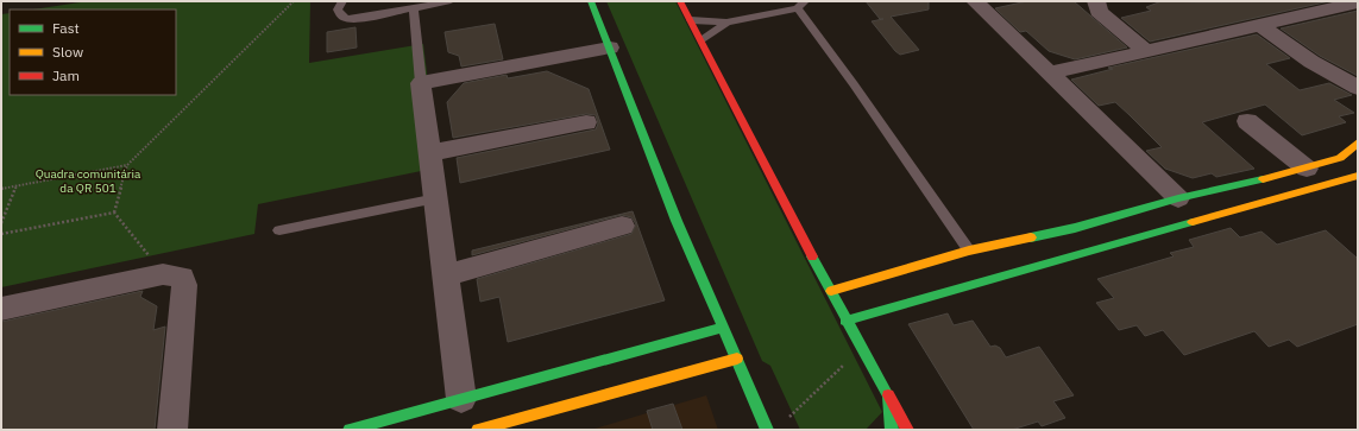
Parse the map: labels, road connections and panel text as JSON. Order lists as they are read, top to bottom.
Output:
{
  "parks": ["Quadra comunitária da QR 501"],
  "legend": ["Fast", "Slow", "Jam"]
}
